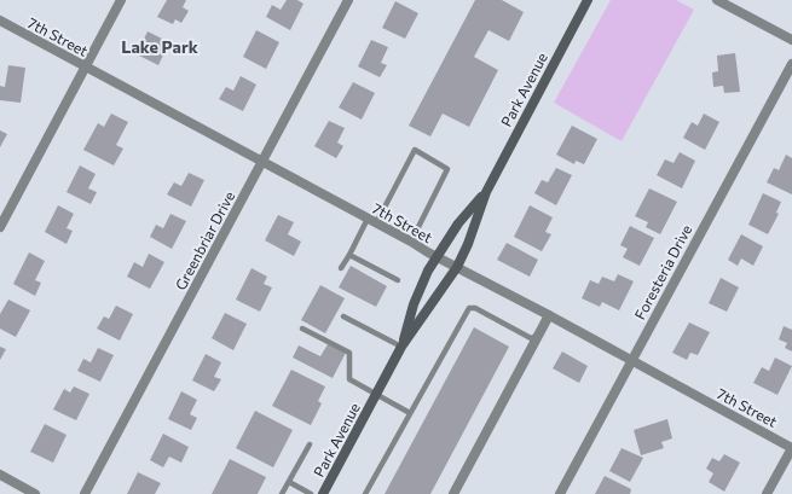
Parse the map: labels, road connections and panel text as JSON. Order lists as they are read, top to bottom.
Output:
{
  "streets": {
    "street": [
      "7th Street",
      "Park Avenue",
      "Greenbriar Drive",
      "Foresteria Drive"
    ]
  },
  "crossings": [
    ["7th Street", "Park Avenue"],
    ["7th Street", "Greenbriar Drive"],
    ["7th Street", "Foresteria Drive"]
  ],
  "districts": ["Lake Park"]
}
